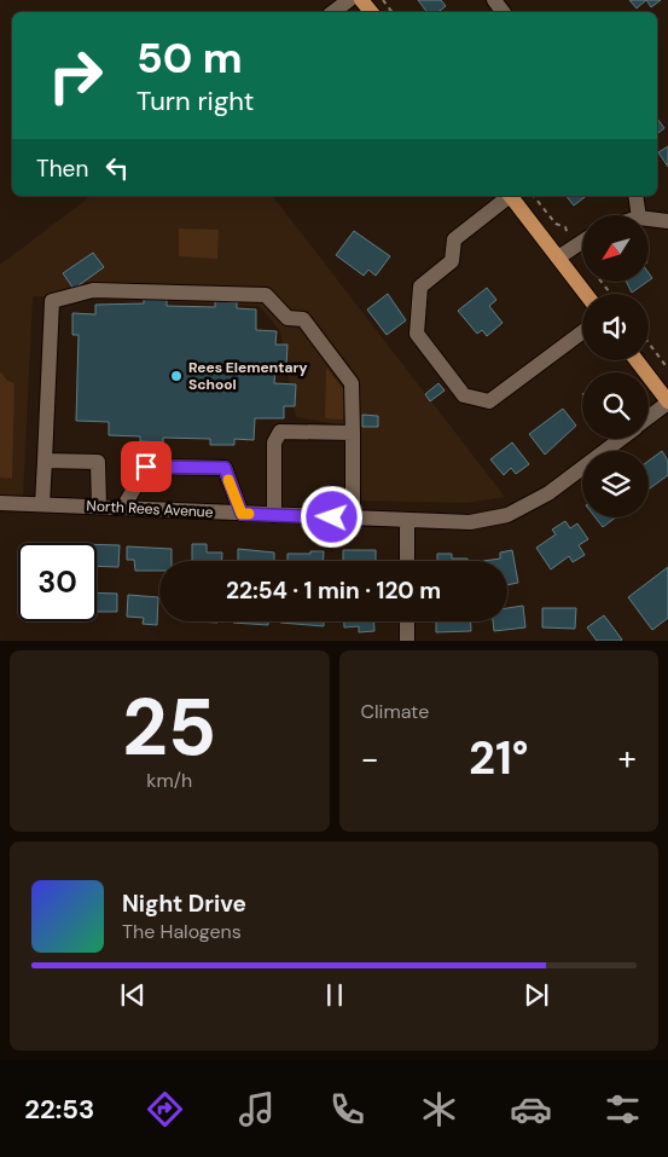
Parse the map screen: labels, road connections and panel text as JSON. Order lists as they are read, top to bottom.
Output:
{
  "streets": {
    "street": ["North Rees Avenue"]
  },
  "places": ["Rees Elementary School"],
  "north": "bottom left",
  "page": {
    "turn": ["50 m", "Turn right"],
    "then": "Then",
    "limit": "30",
    "trip": "22:54 · 1 min · 120 m",
    "tile": [
      ["25", "km/h"],
      "Climate"
    ],
    "heat": ["−", "21°", "+"],
    "song": ["Night Drive", "The Halogens"],
    "tabs": "22:53"
  }
}
